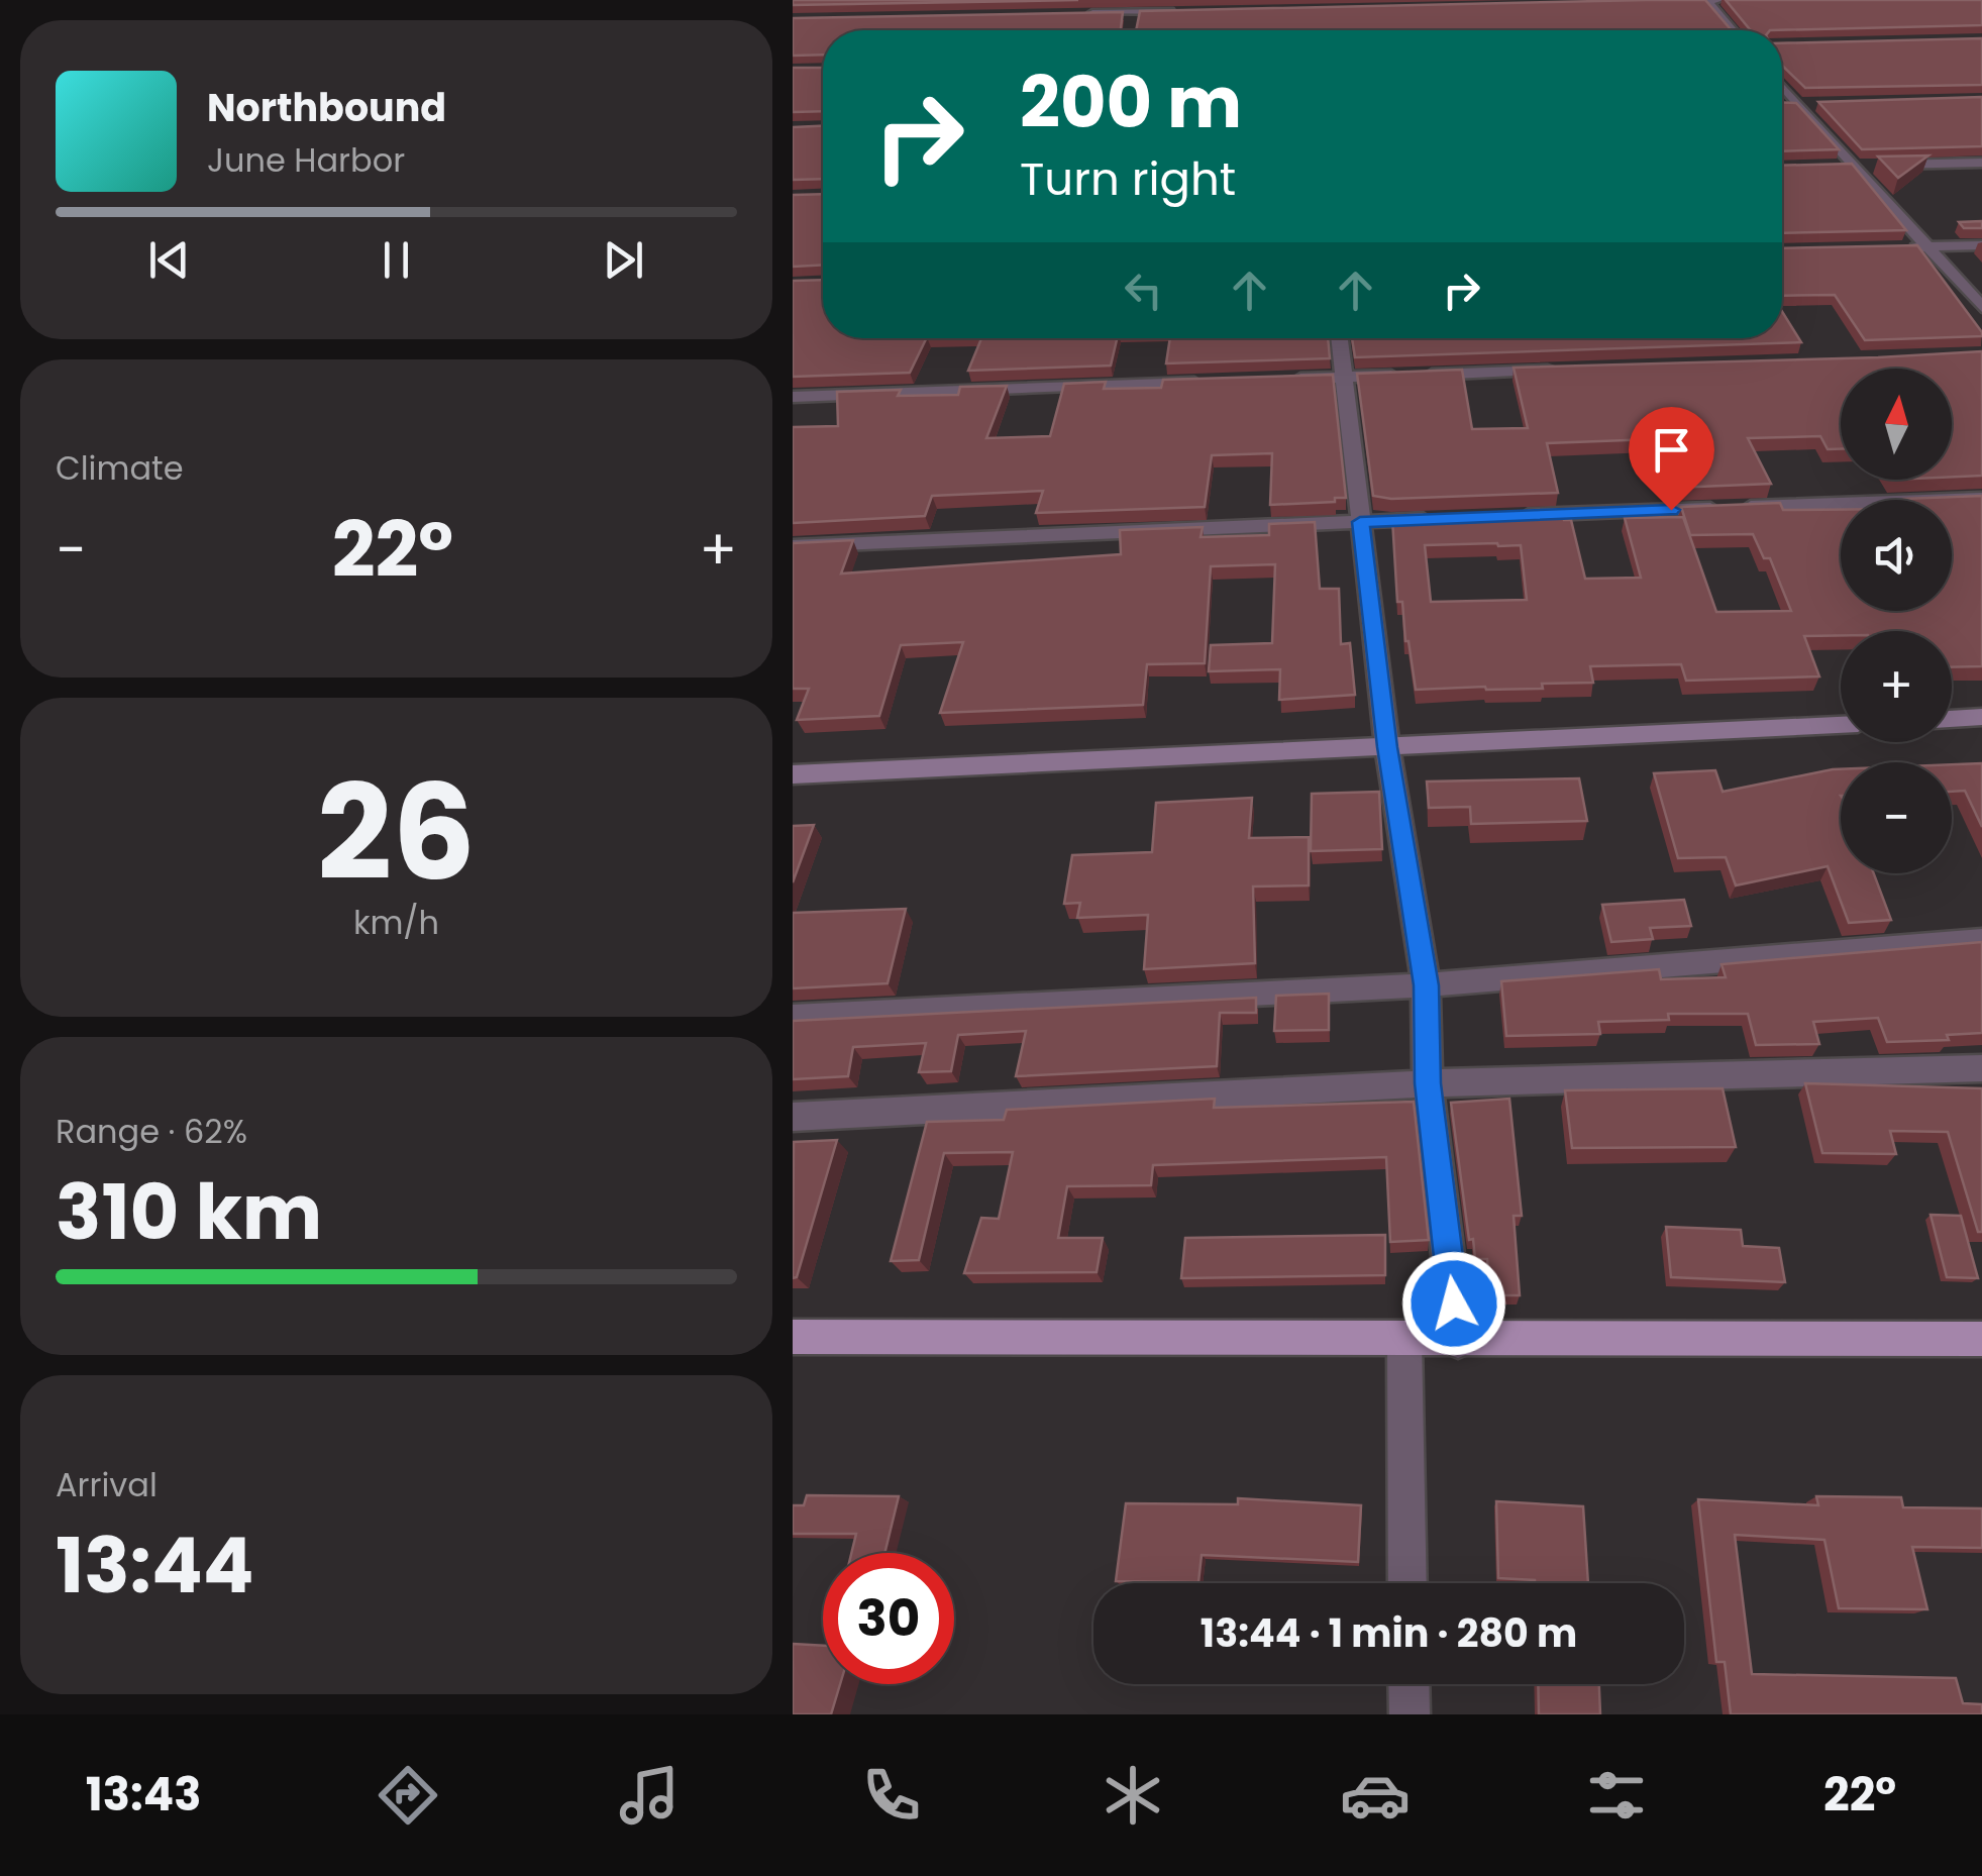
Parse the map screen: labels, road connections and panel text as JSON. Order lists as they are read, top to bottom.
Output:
{
  "north": "top",
  "page": {
    "turn": ["200 m", "Turn right"],
    "song": ["Northbound", "June Harbor"],
    "tile": [
      "Climate",
      ["26", "km/h"],
      ["Range · 62%", "310 km"],
      ["Arrival", "13:44"]
    ],
    "map_buttons": ["+", "−"],
    "heat": ["−", "22°", "+"],
    "limit": "30",
    "trip": "13:44 · 1 min · 280 m",
    "tabs": ["13:43", "22°"]
  }
}
